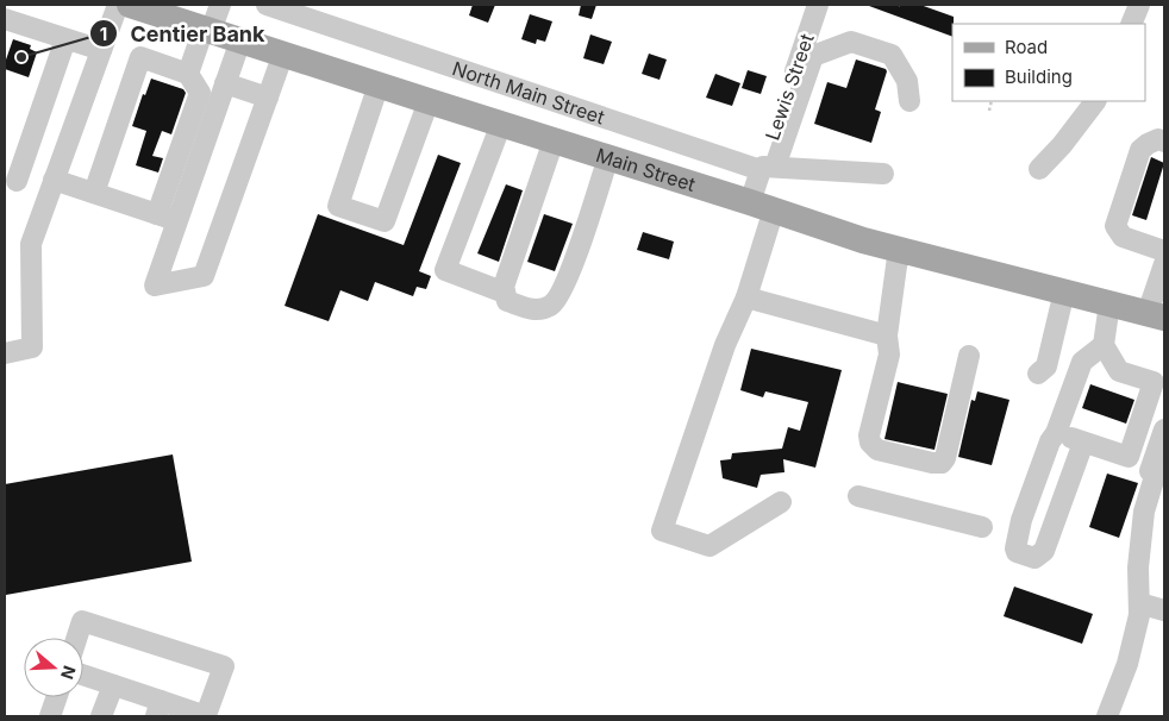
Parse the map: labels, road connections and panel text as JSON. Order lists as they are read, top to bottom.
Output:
{
  "streets": {
    "main road": ["Main Street"],
    "street": ["Lewis Street", "North Main Street"]
  },
  "crossings": [
    ["Lewis Street", "North Main Street"]
  ],
  "places": ["Centier Bank"],
  "legend": ["Road", "Building"],
  "north": "right"
}
